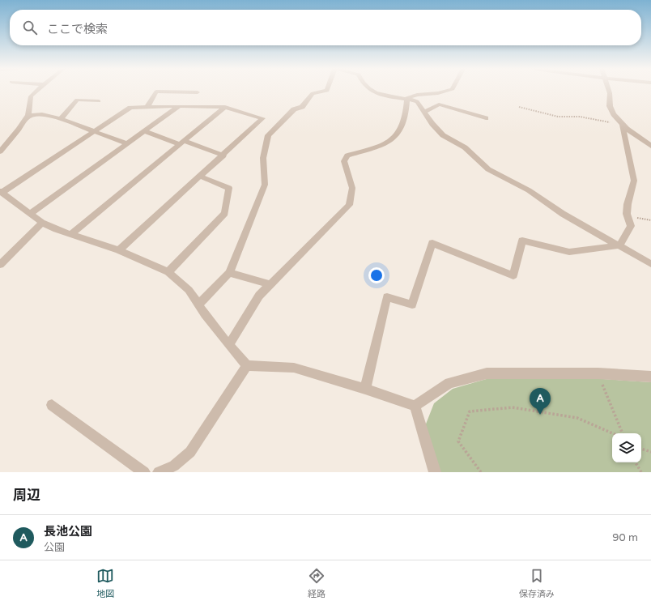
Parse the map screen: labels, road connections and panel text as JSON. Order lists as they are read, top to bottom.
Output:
{
  "page": {
    "search": "ここで検索",
    "pins": "A",
    "heading": "周辺",
    "list": [
      {
        "mark": "A",
        "name": "長池公園",
        "note": "公園",
        "value": "90 m"
      }
    ],
    "nav": ["地図", "経路", "保存済み"]
  }
}
